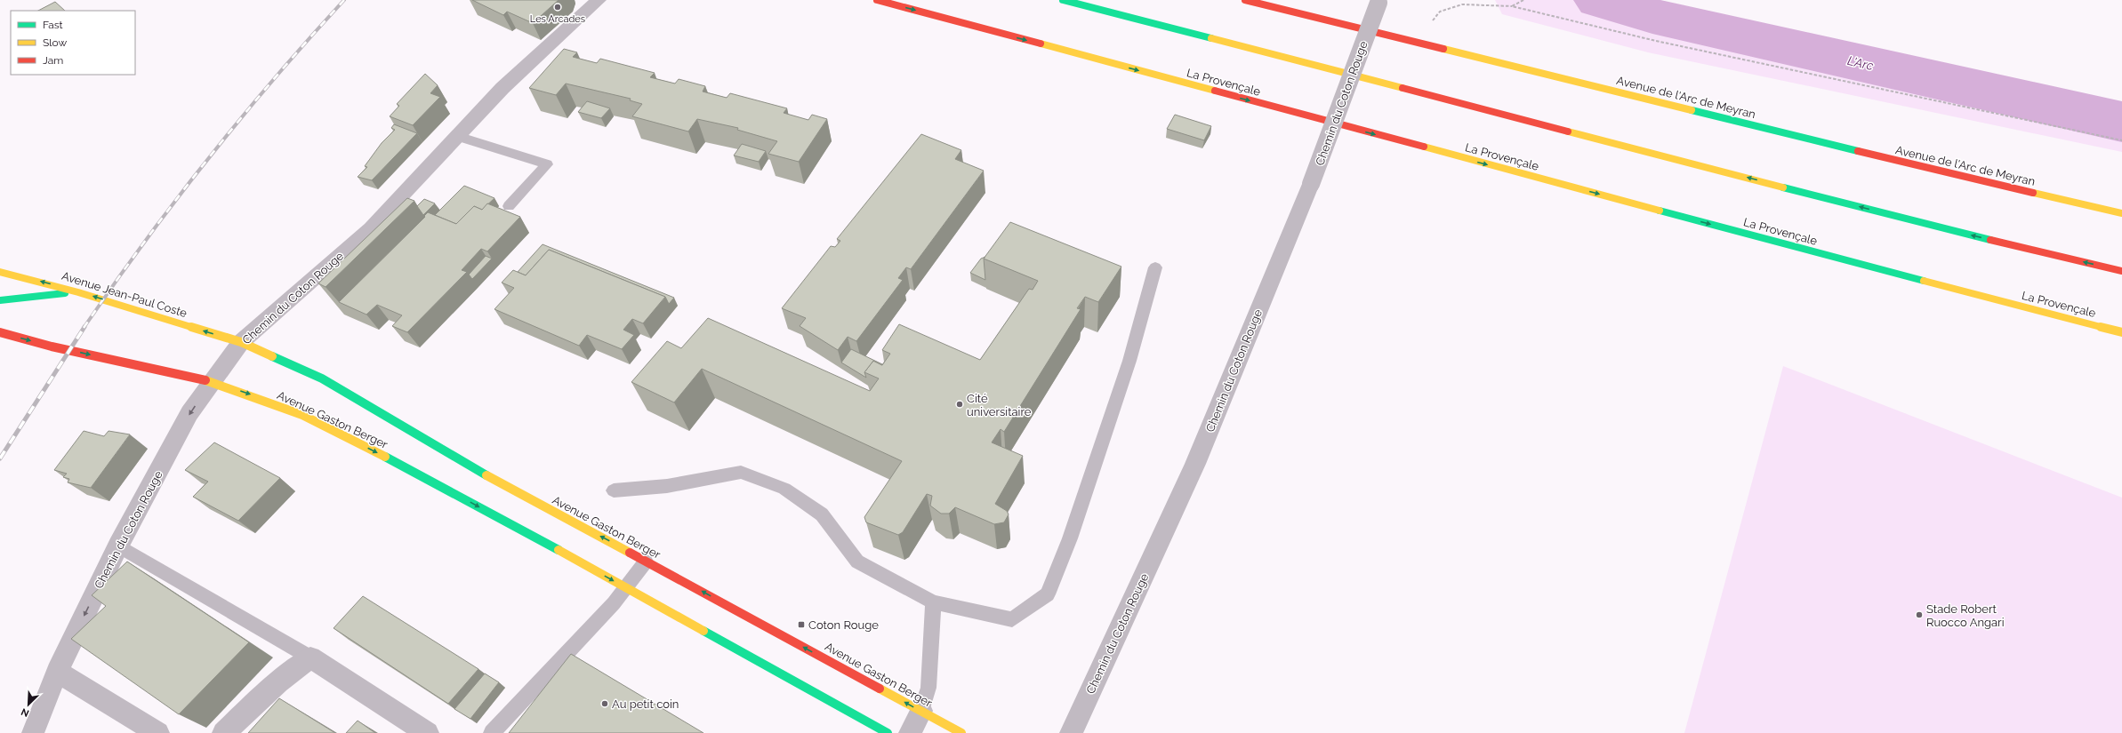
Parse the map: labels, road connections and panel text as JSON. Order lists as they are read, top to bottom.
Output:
{
  "streets": {
    "main road": [
      "La Provençale",
      "Avenue de l'Arc de Meyran",
      "Avenue Jean-Paul Coste",
      "Avenue Gaston Berger"
    ],
    "street": ["Chemin du Coton Rouge"]
  },
  "crossings": [
    ["Chemin du Coton Rouge", "Avenue Jean-Paul Coste"],
    ["Chemin du Coton Rouge", "Avenue Gaston Berger"],
    ["Avenue Jean-Paul Coste", "Avenue Gaston Berger"]
  ],
  "water": ["L'Arc"],
  "places": {
    "other": [
      "Les Arcades",
      "Cité universitaire",
      "Stade Robert Ruocco Angari",
      "Au petit coin"
    ],
    "transit": ["Coton Rouge"]
  },
  "legend": ["Fast", "Slow", "Jam"],
  "north": "bottom left"
}
